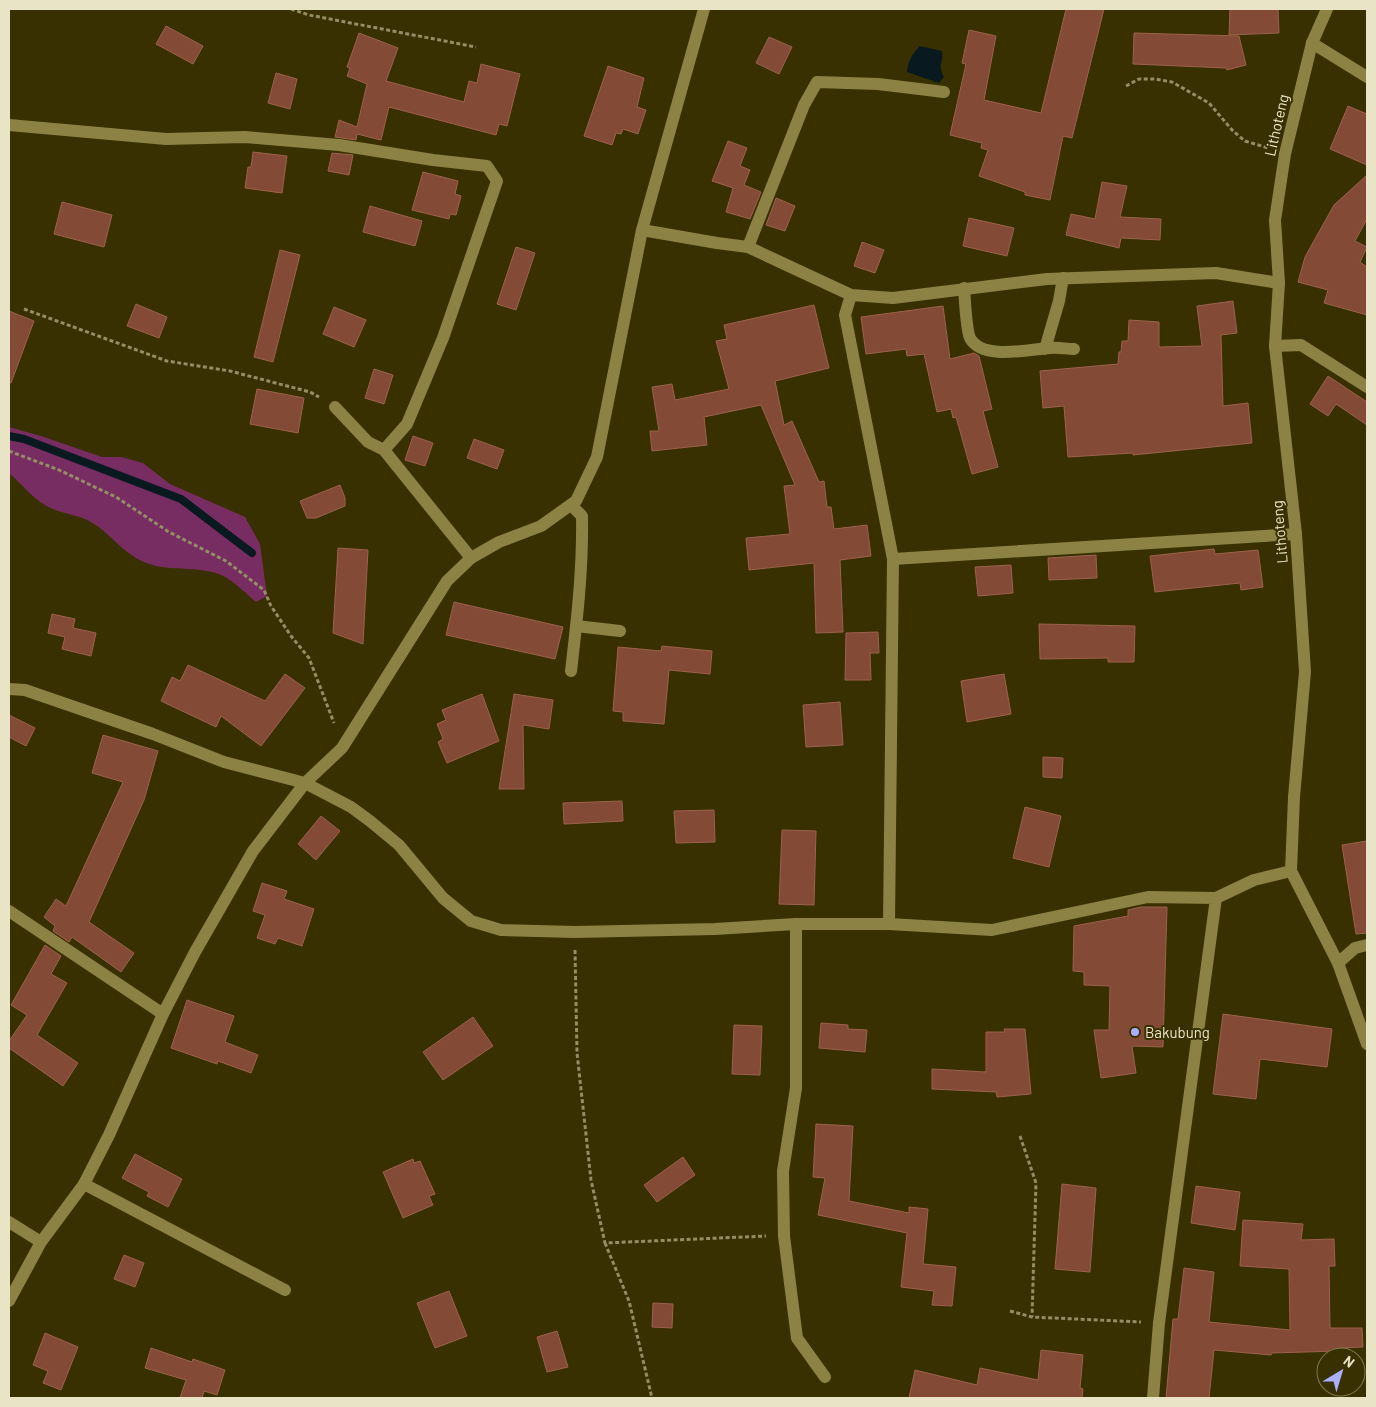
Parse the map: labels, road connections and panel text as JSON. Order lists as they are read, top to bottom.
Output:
{
  "streets": {
    "street": ["Lithoteng"]
  },
  "places": ["Bakubung"],
  "north": "top right"
}
